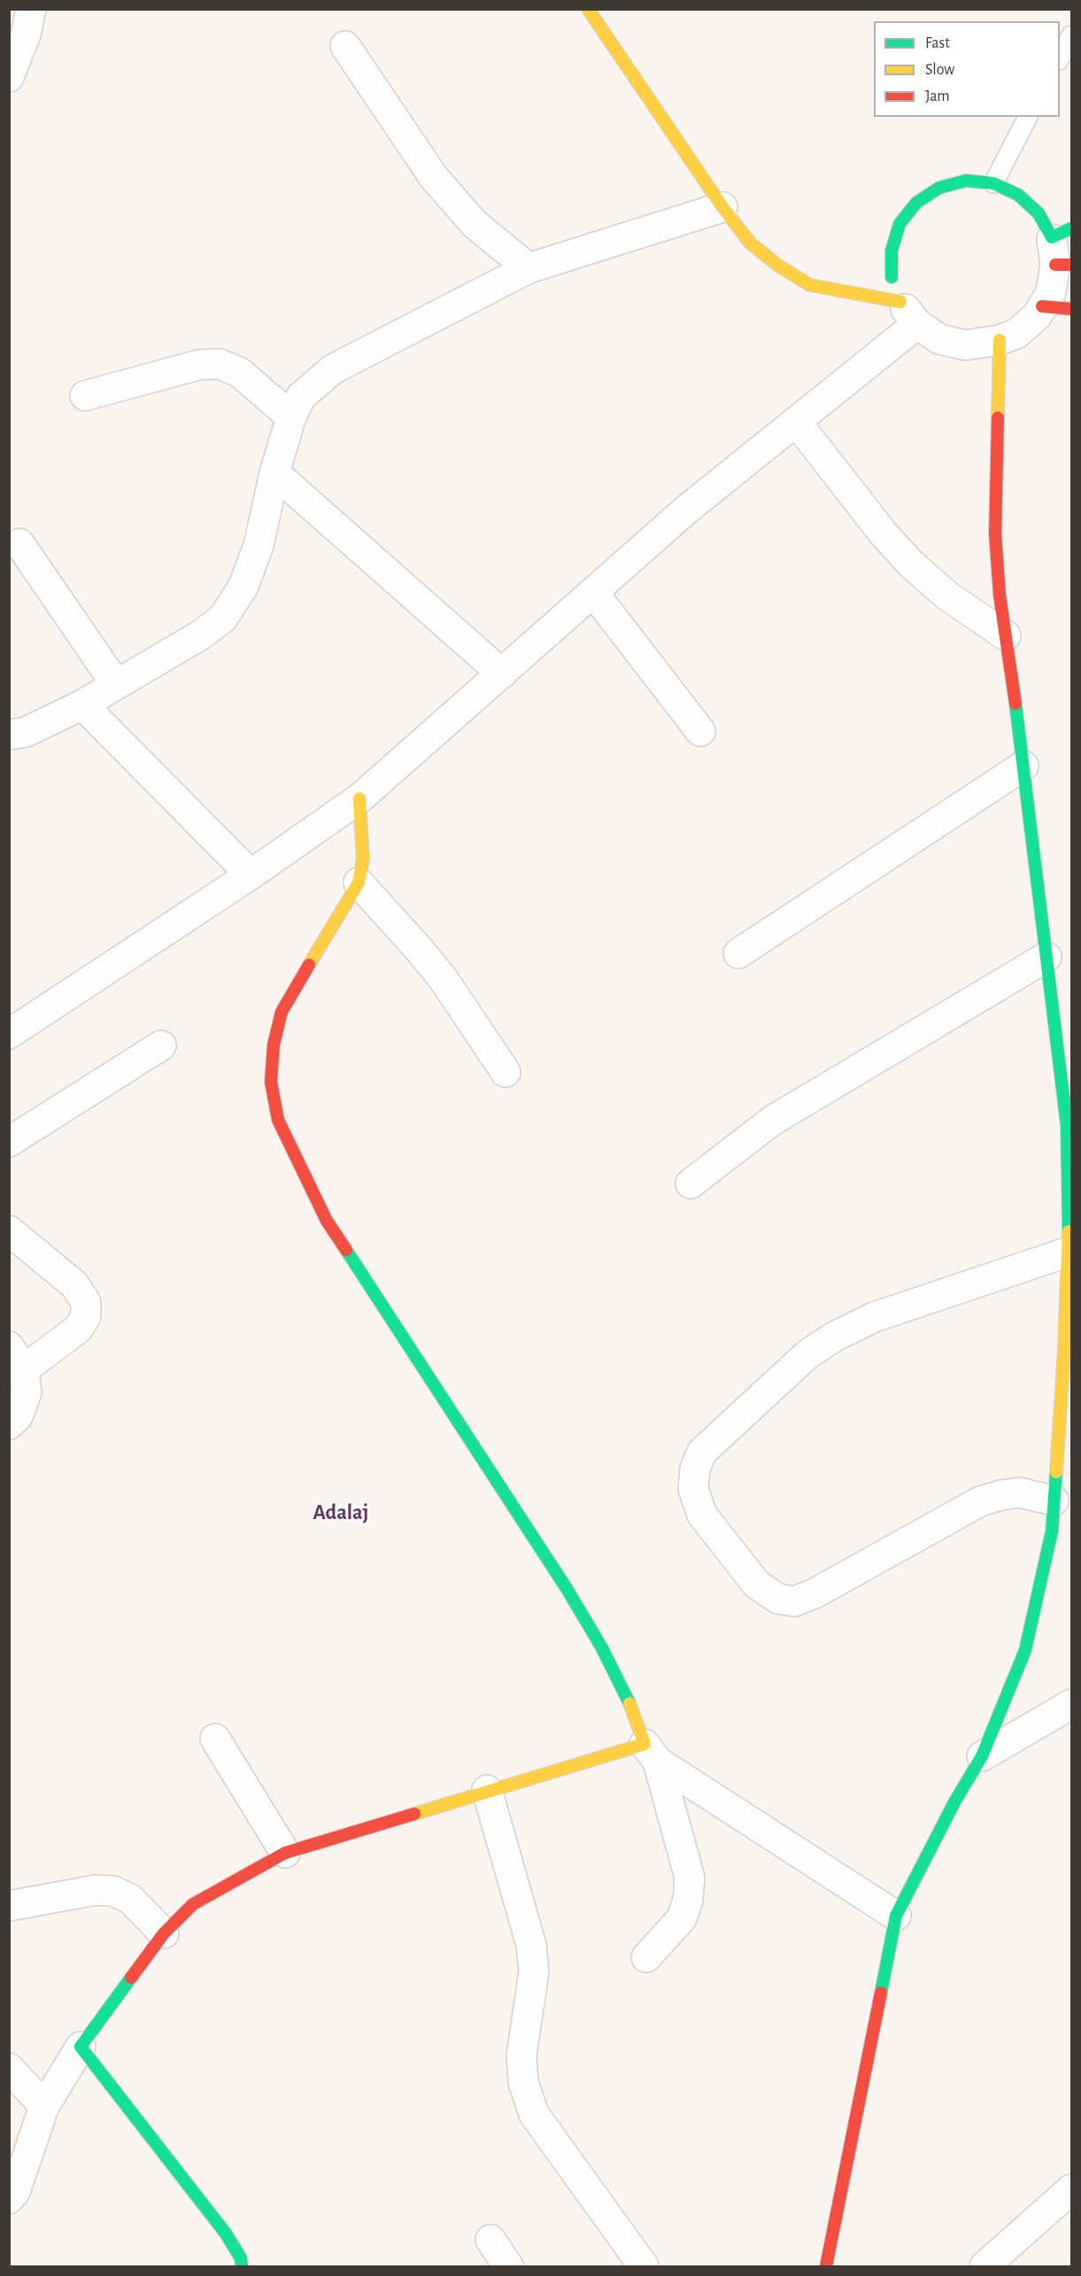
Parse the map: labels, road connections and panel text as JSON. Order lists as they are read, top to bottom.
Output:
{
  "districts": ["Adalaj"],
  "legend": ["Fast", "Slow", "Jam"]
}
